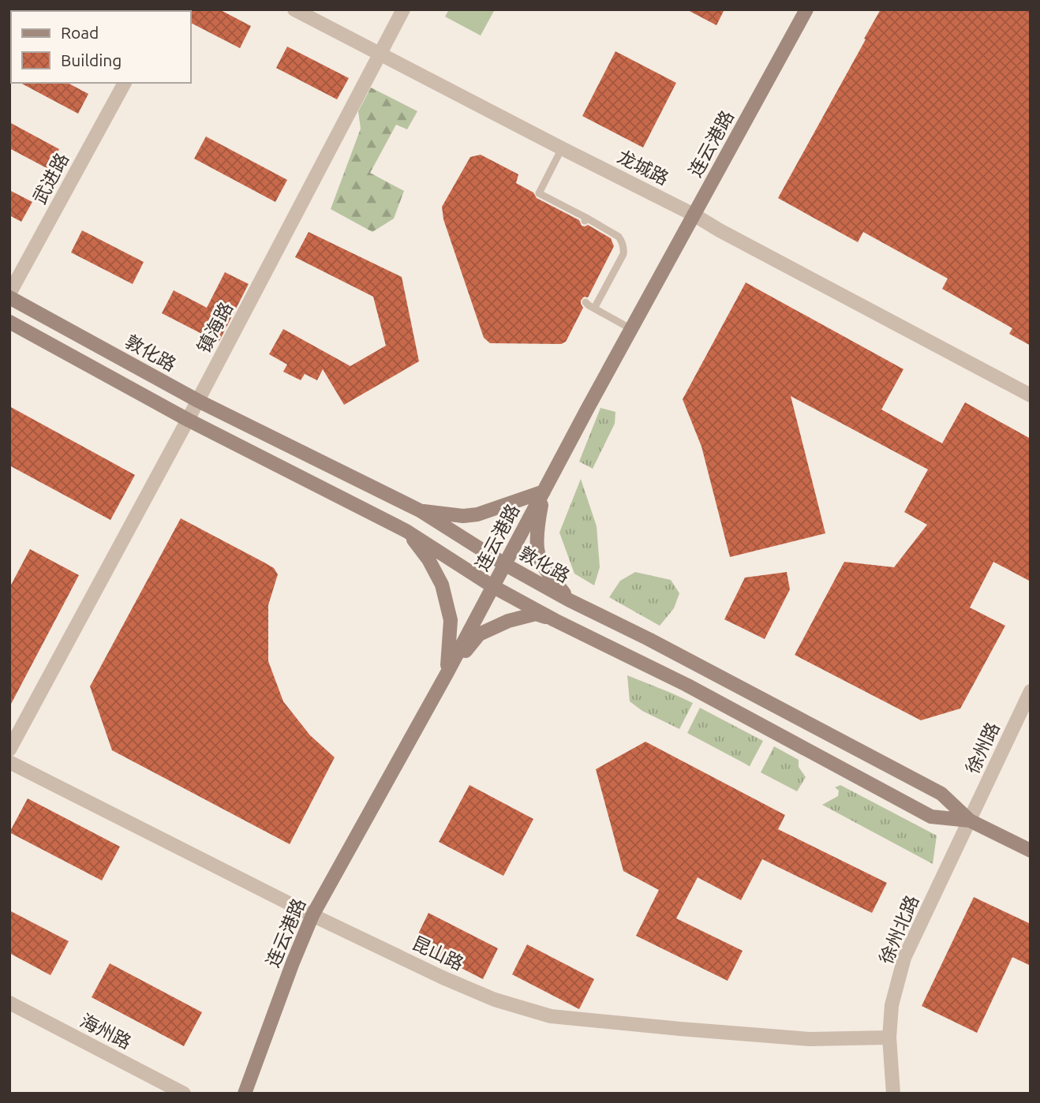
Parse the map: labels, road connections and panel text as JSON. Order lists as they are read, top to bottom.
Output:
{
  "streets": {
    "main road": ["连云港路", "敦化路"],
    "street": [
      "龙城路",
      "武进路",
      "镇海路",
      "徐州路",
      "徐州北路",
      "昆山路",
      "海州路"
    ]
  },
  "crossings": [
    ["连云港路", "龙城路"],
    ["连云港路", "敦化路"],
    ["连云港路", "昆山路"],
    ["龙城路", "镇海路"],
    ["武进路", "敦化路"],
    ["镇海路", "敦化路"],
    ["敦化路", "徐州路"],
    ["敦化路", "徐州北路"],
    ["徐州路", "徐州北路"],
    ["徐州北路", "昆山路"]
  ],
  "legend": ["Road", "Building"]
}
